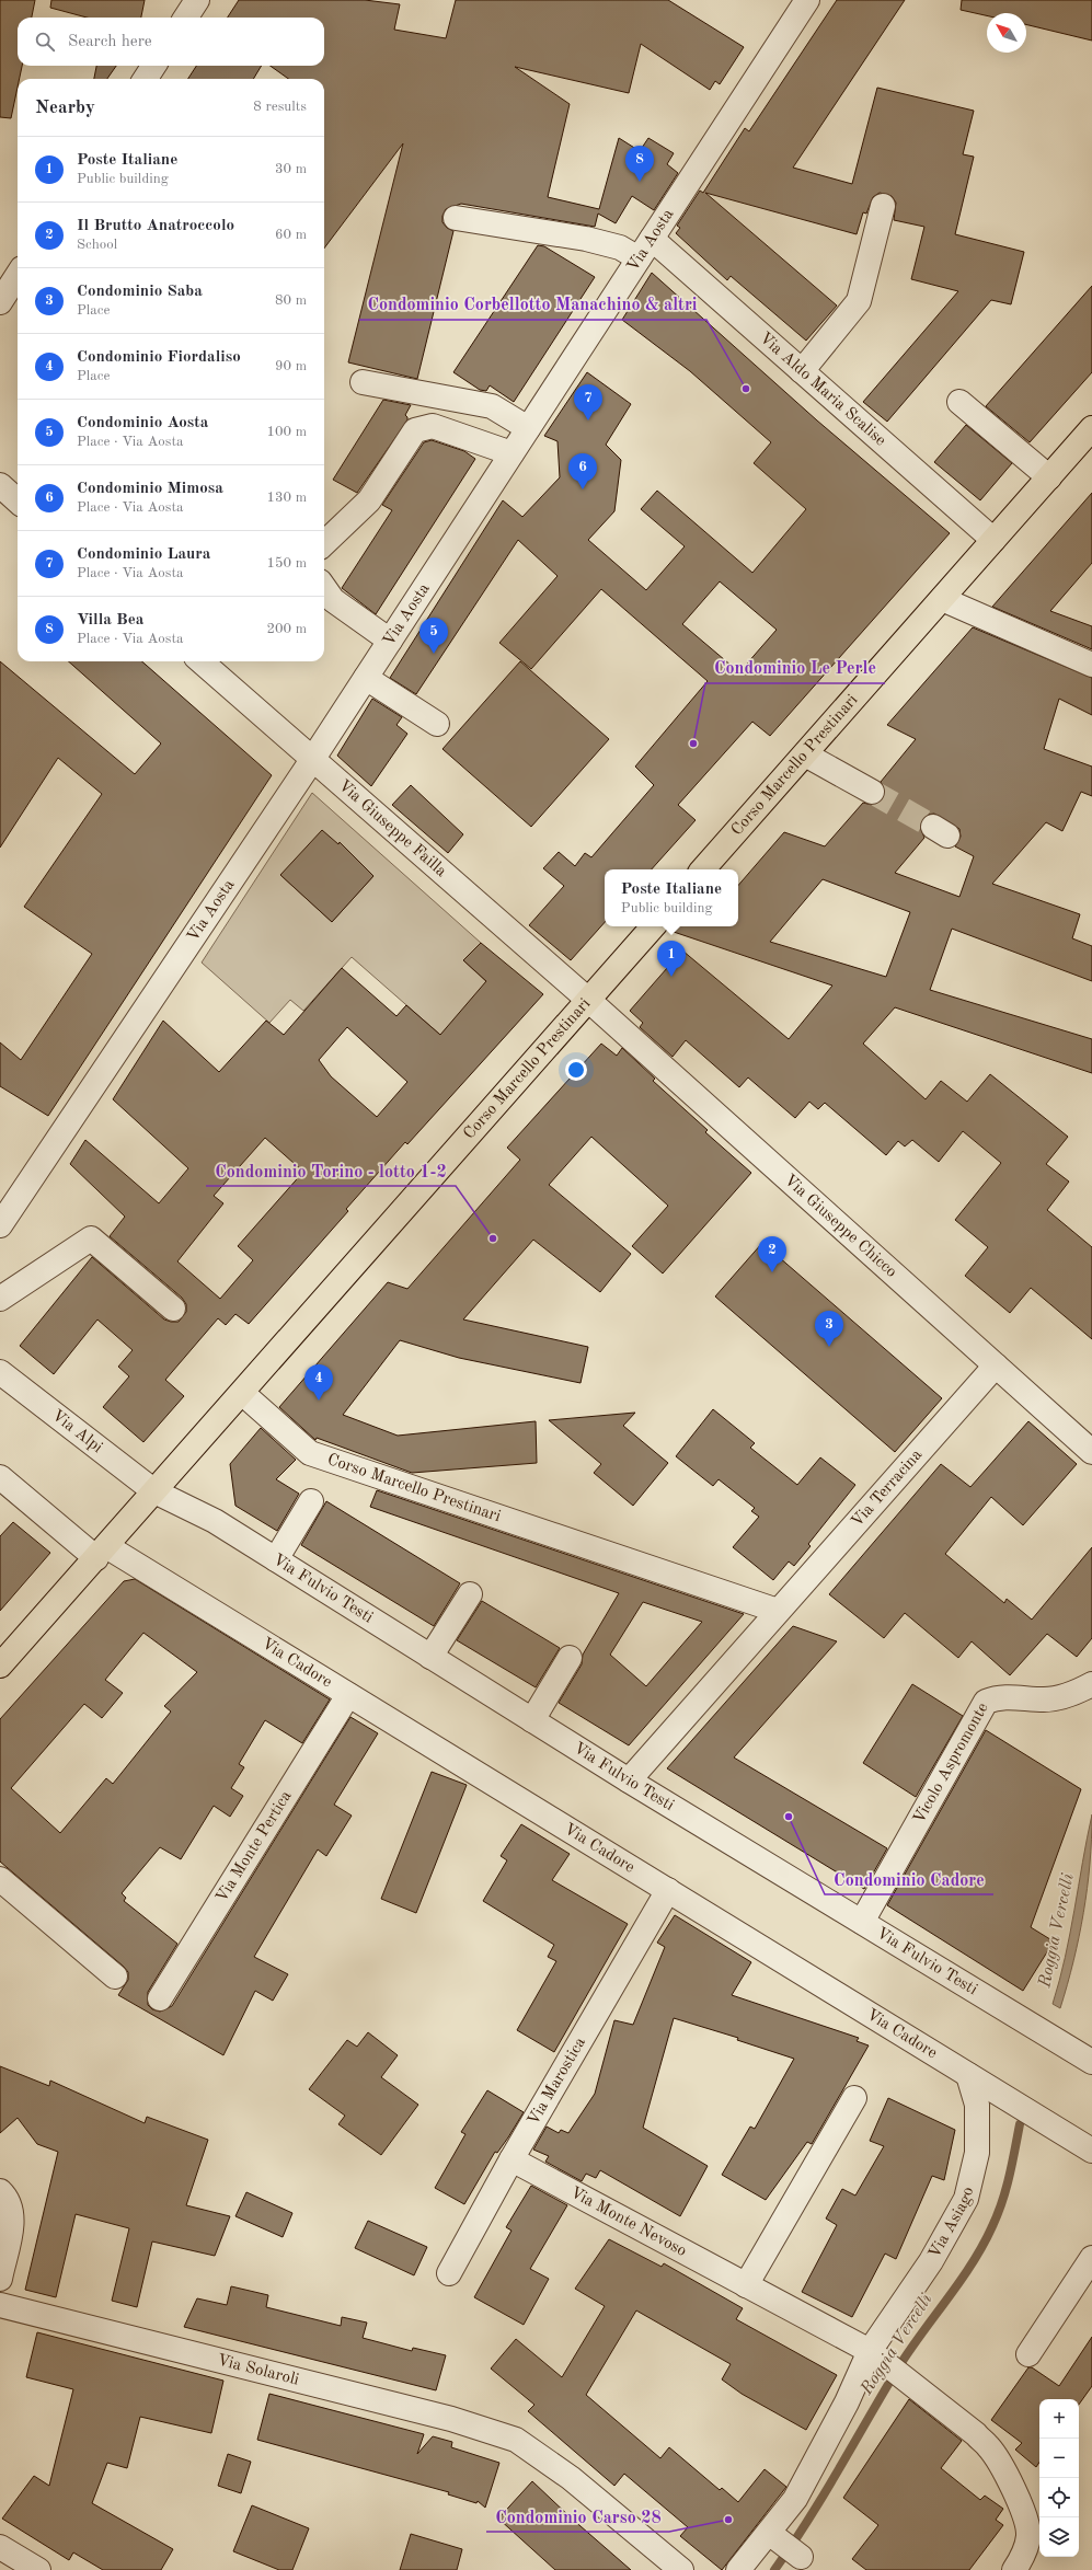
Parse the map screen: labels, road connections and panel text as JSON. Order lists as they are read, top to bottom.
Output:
{
  "streets": {
    "main road": ["Corso Marcello Prestinari"],
    "street": [
      "Via Aosta",
      "Via Aldo Maria Scalise",
      "Via Giuseppe Failla",
      "Via Giuseppe Chicco",
      "Via Alpi",
      "Via Terracina",
      "Via Fulvio Testi",
      "Via Cadore",
      "Vicolo Aspromonte",
      "Via Monte Pertica",
      "Via Marostica",
      "Via Asiago",
      "Via Monte Nevoso",
      "Via Solaroli"
    ]
  },
  "crossings": [
    ["Via Aosta", "Via Aldo Maria Scalise"],
    ["Via Aosta", "Via Giuseppe Failla"],
    ["Via Aldo Maria Scalise", "Corso Marcello Prestinari"],
    ["Corso Marcello Prestinari", "Via Giuseppe Failla"],
    ["Corso Marcello Prestinari", "Via Giuseppe Chicco"],
    ["Corso Marcello Prestinari", "Via Alpi"],
    ["Corso Marcello Prestinari", "Via Terracina"],
    ["Corso Marcello Prestinari", "Via Fulvio Testi"],
    ["Corso Marcello Prestinari", "Via Cadore"],
    ["Via Giuseppe Failla", "Via Giuseppe Chicco"],
    ["Via Giuseppe Chicco", "Via Terracina"],
    ["Via Alpi", "Via Fulvio Testi"],
    ["Via Terracina", "Via Fulvio Testi"],
    ["Via Fulvio Testi", "Vicolo Aspromonte"],
    ["Via Cadore", "Via Monte Pertica"],
    ["Via Cadore", "Via Marostica"],
    ["Via Cadore", "Via Asiago"],
    ["Via Marostica", "Via Monte Nevoso"],
    ["Via Asiago", "Via Monte Nevoso"]
  ],
  "water": ["Roggia Vercelli"],
  "places": [
    "Condominio Corbellotto Manachino & altri",
    "Condominio Le Perle",
    "Condominio Torino - lotto 1-2",
    "Condominio Cadore",
    "Condominio Carso 28"
  ],
  "north": "top left",
  "page": {
    "search": "Search here",
    "heading": ["Nearby", "8 results"],
    "list": [
      {
        "mark": "1",
        "name": "Poste Italiane",
        "note": "Public building",
        "value": "30 m"
      },
      {
        "mark": "2",
        "name": "Il Brutto Anatroccolo",
        "note": "School",
        "value": "60 m"
      },
      {
        "mark": "3",
        "name": "Condominio Saba",
        "note": "Place",
        "value": "80 m"
      },
      {
        "mark": "4",
        "name": "Condominio Fiordaliso",
        "note": "Place",
        "value": "90 m"
      },
      {
        "mark": "5",
        "name": "Condominio Aosta",
        "note": "Place · Via Aosta",
        "value": "100 m"
      },
      {
        "mark": "6",
        "name": "Condominio Mimosa",
        "note": "Place · Via Aosta",
        "value": "130 m"
      },
      {
        "mark": "7",
        "name": "Condominio Laura",
        "note": "Place · Via Aosta",
        "value": "150 m"
      },
      {
        "mark": "8",
        "name": "Villa Bea",
        "note": "Place · Via Aosta",
        "value": "200 m"
      }
    ],
    "pins": [
      "8",
      "7",
      "6",
      "5",
      "1",
      "2",
      "3",
      "4"
    ],
    "popup": ["Poste Italiane", "Public building"],
    "map_buttons": ["+", "−"]
  }
}
